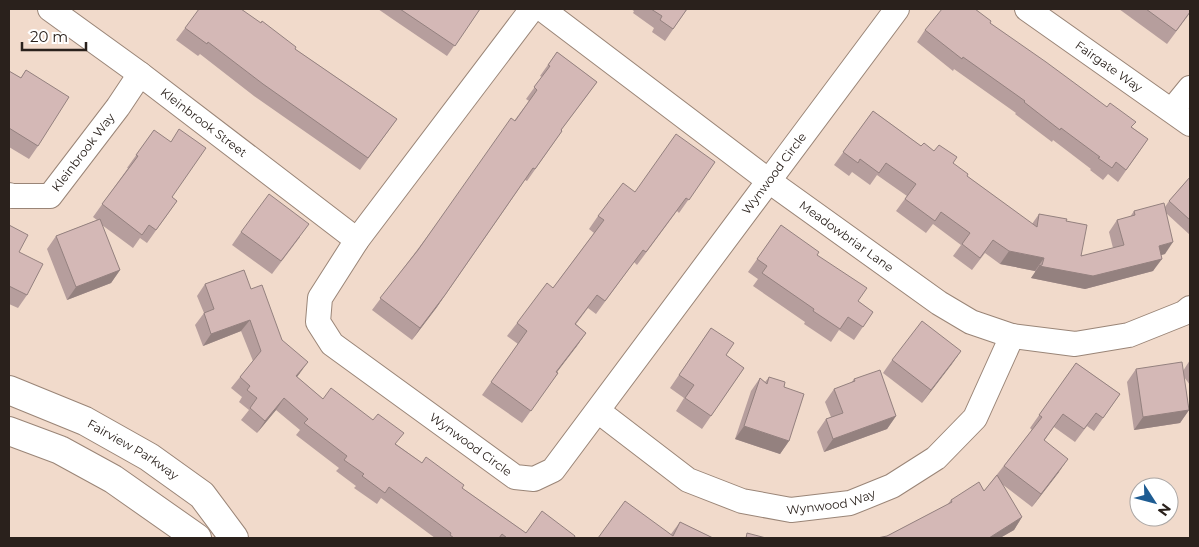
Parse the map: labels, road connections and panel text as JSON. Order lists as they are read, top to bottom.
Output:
{
  "streets": {
    "main road": ["Fairview Parkway"],
    "street": [
      "Fairgate Way",
      "Kleinbrook Street",
      "Kleinbrook Way",
      "Wynwood Circle",
      "Meadowbriar Lane",
      "Wynwood Way"
    ]
  },
  "crossings": [
    ["Kleinbrook Street", "Kleinbrook Way"],
    ["Kleinbrook Street", "Wynwood Circle"],
    ["Wynwood Circle", "Meadowbriar Lane"],
    ["Wynwood Circle", "Wynwood Way"],
    ["Meadowbriar Lane", "Wynwood Way"]
  ],
  "scale_bar": "20 m",
  "north": "bottom right"
}
